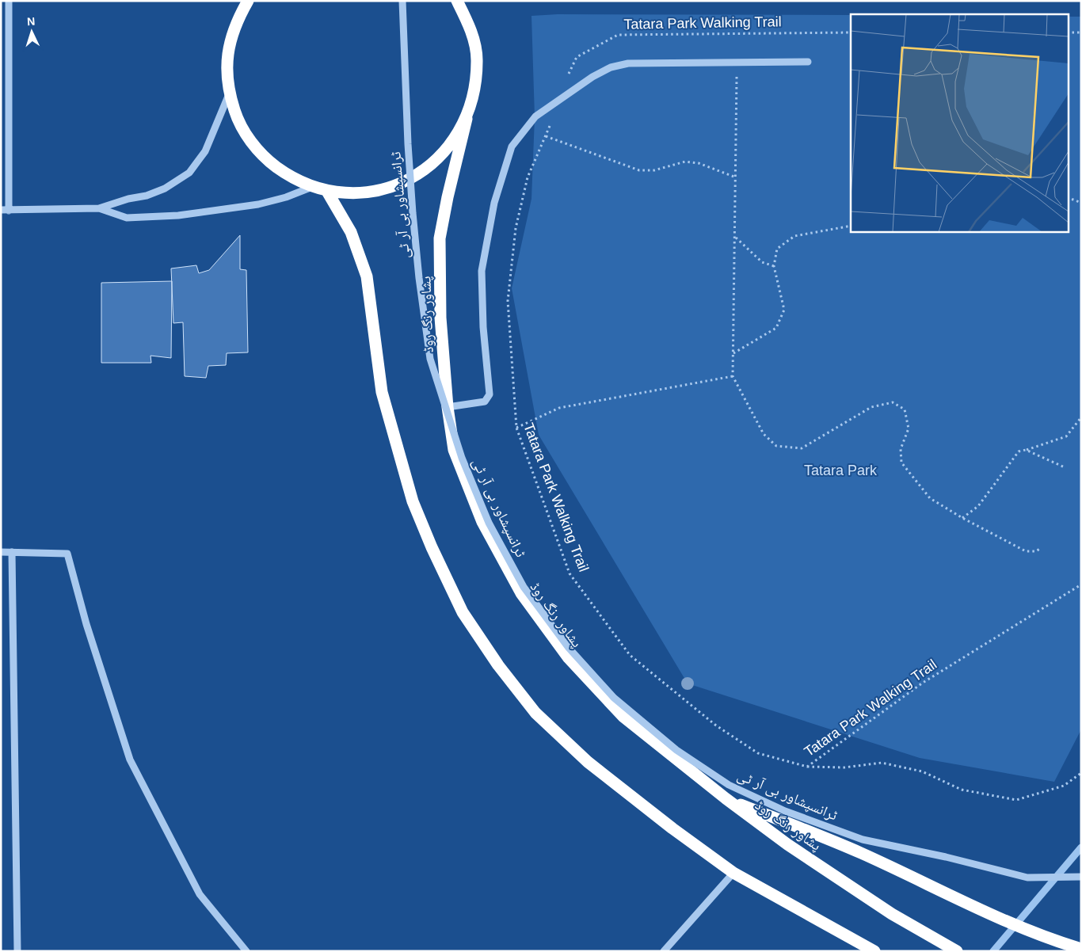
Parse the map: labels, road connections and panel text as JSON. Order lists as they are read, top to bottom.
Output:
{
  "streets": {
    "highway": ["پشاور رنگ روڈ"],
    "street": ["ٹرانسپشاور بی آر ٹی"],
    "path": ["Tatara Park Walking Trail"]
  },
  "parks": ["Tatara Park"],
  "north": "top"
}
